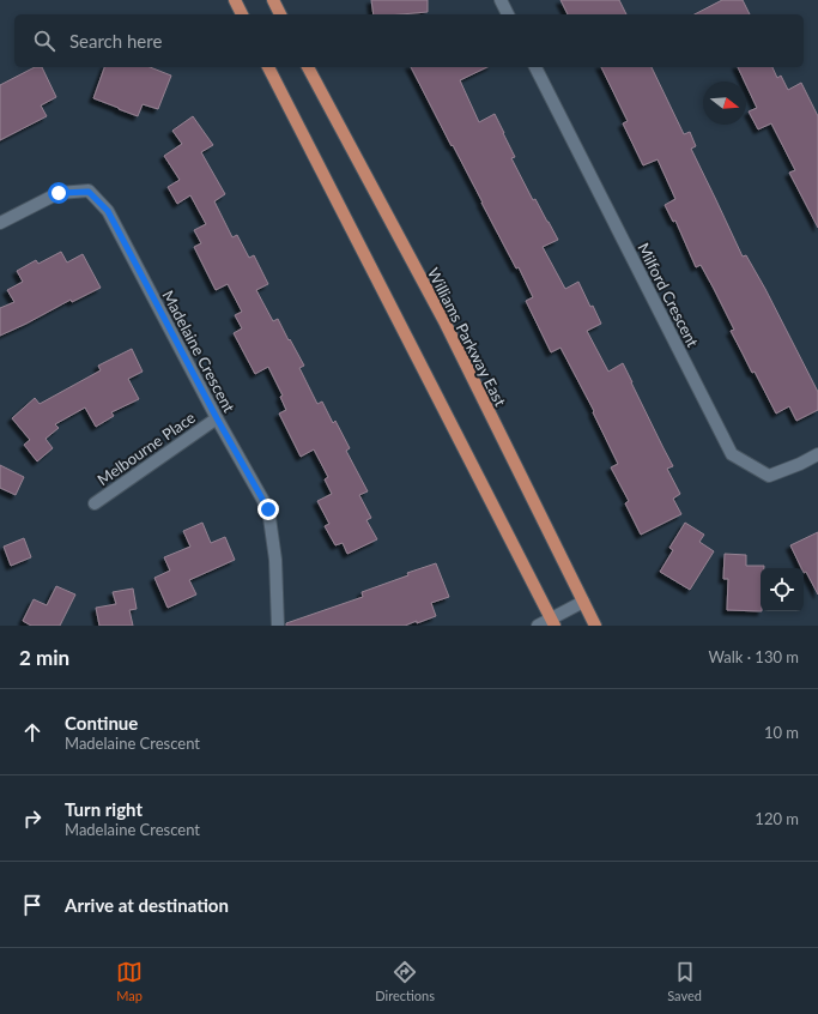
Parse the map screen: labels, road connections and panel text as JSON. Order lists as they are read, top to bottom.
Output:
{
  "streets": {
    "main road": ["Williams Parkway East"],
    "street": ["Milford Crescent", "Madelaine Crescent", "Melbourne Place"]
  },
  "crossings": [
    ["Madelaine Crescent", "Melbourne Place"]
  ],
  "north": "right",
  "page": {
    "search": "Search here",
    "heading": ["2 min", "Walk · 130 m"],
    "list": [
      ["Continue", "Madelaine Crescent", "10 m"],
      ["Turn right", "Madelaine Crescent", "120 m"],
      "Arrive at destination"
    ],
    "nav": ["Map", "Directions", "Saved"]
  }
}
